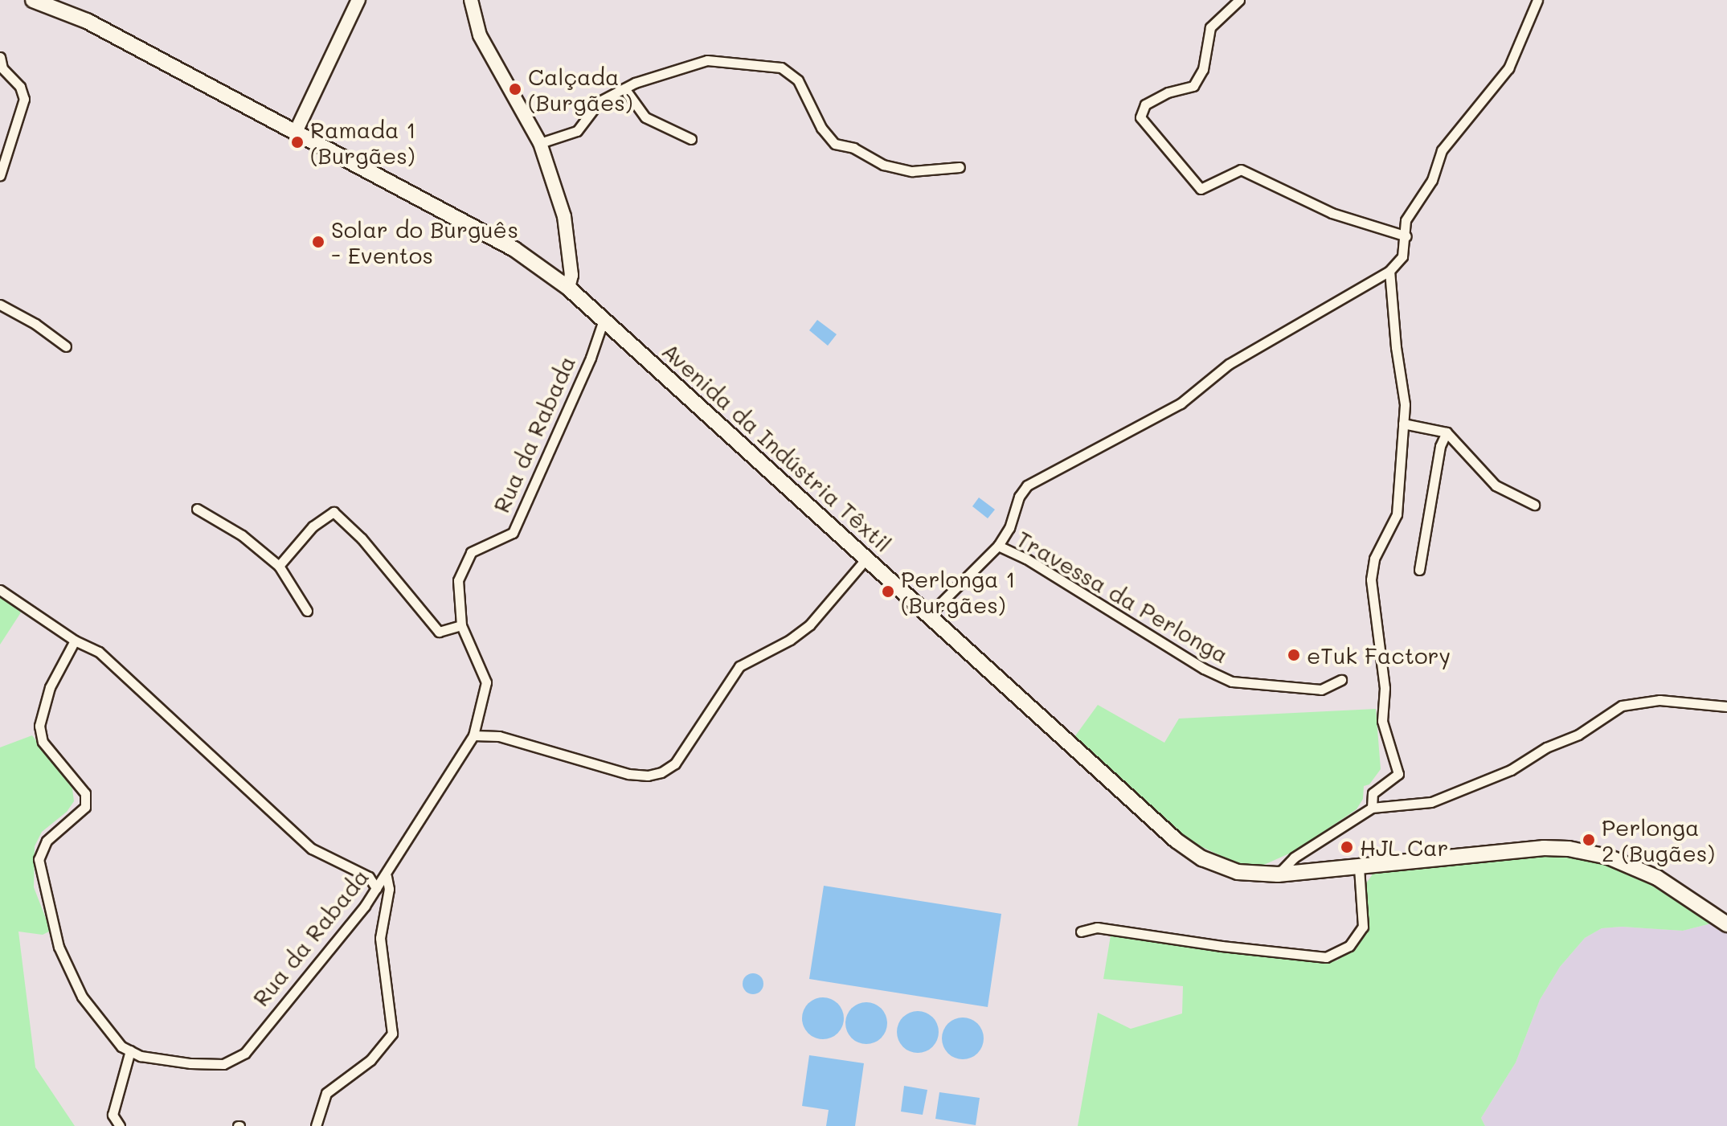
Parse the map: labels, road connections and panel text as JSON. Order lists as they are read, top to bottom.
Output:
{
  "streets": {
    "main road": ["Avenida da Indústria Têxtil"],
    "street": ["Rua da Rabada", "Travessa da Perlonga"]
  },
  "crossings": [
    ["Rua da Rabada", "Avenida da Indústria Têxtil"]
  ],
  "places": [
    "Calçada (Burgães)",
    "Ramada 1 (Burgães)",
    "Solar do Burguês - Eventos",
    "Perlonga 1 (Burgães)",
    "eTuk Factory",
    "Perlonga 2 (Bugães)",
    "HJL Car"
  ]
}
